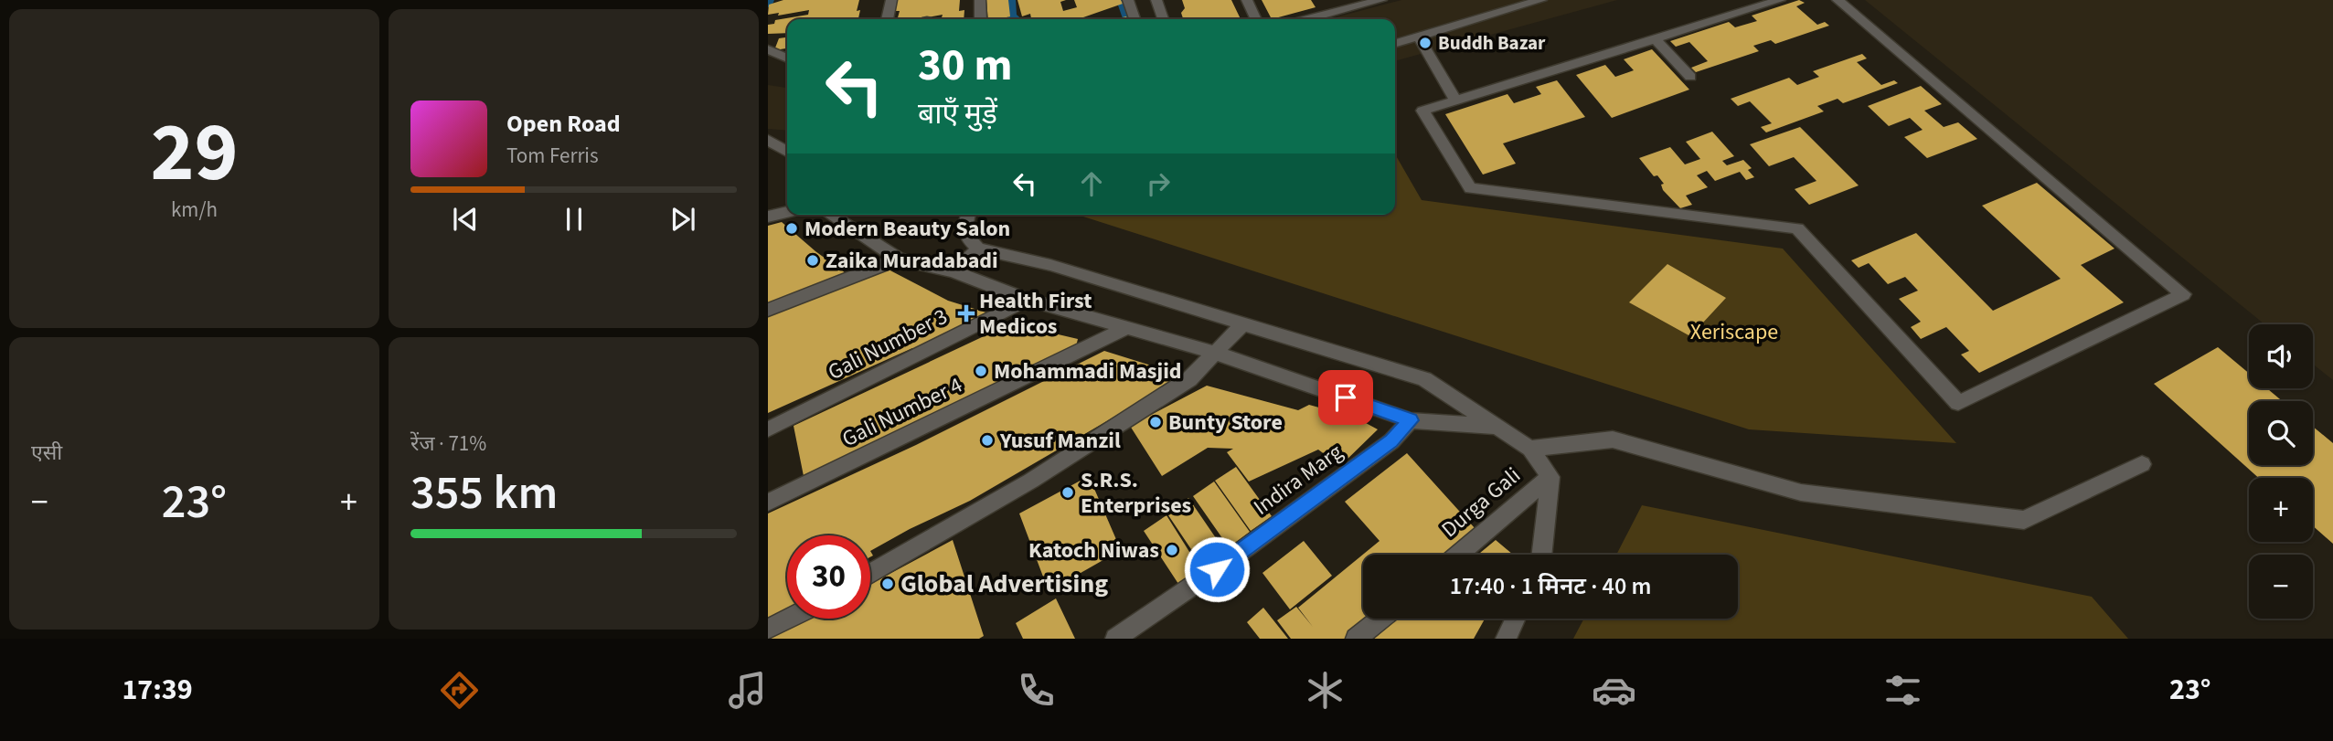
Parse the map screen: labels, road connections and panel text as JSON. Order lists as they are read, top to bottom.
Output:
{
  "streets": {
    "street": [
      "Gali Number 3",
      "Gali Number 4",
      "Indira Marg",
      "Durga Gali"
    ]
  },
  "parks": ["Xeriscape"],
  "places": {
    "other": [
      "Buddh Bazar",
      "Modern Beauty Salon",
      "Zaika Muradabadi",
      "Mohammadi Masjid",
      "Bunty Store",
      "Yusuf Manzil",
      "S.R.S. Enterprises",
      "Katoch Niwas",
      "Global Advertising"
    ],
    "health": ["Health First Medicos"]
  },
  "page": {
    "tile": [
      ["29", "km/h"],
      "एसी",
      ["रेंज · 71%", "355 km"]
    ],
    "turn": ["30 m", "बाएँ मुड़ें"],
    "song": ["Open Road", "Tom Ferris"],
    "map_buttons": ["+", "−"],
    "heat": ["−", "23°", "+"],
    "limit": "30",
    "trip": "17:40 · 1 मिनट · 40 m",
    "tabs": ["17:39", "23°"]
  }
}
